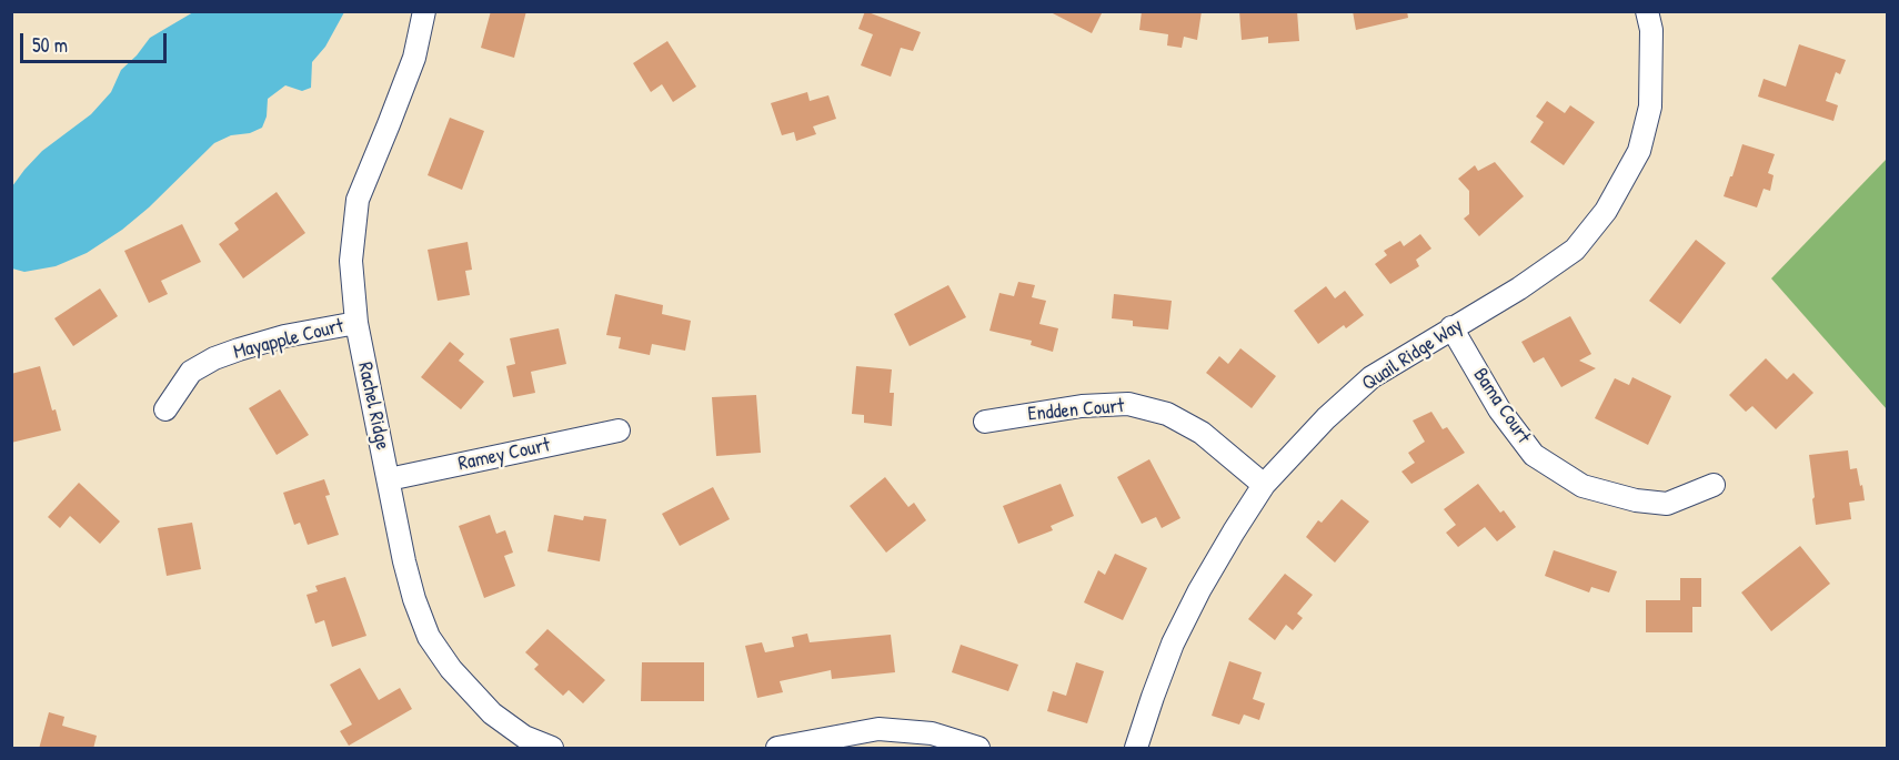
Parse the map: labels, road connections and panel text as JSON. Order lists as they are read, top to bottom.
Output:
{
  "streets": {
    "street": [
      "Mayapple Court",
      "Quail Ridge Way",
      "Rachel Ridge",
      "Bama Court",
      "Endden Court",
      "Ramey Court"
    ]
  },
  "crossings": [
    ["Mayapple Court", "Rachel Ridge"],
    ["Quail Ridge Way", "Bama Court"],
    ["Quail Ridge Way", "Endden Court"],
    ["Rachel Ridge", "Ramey Court"]
  ],
  "scale_bar": "50 m"
}
